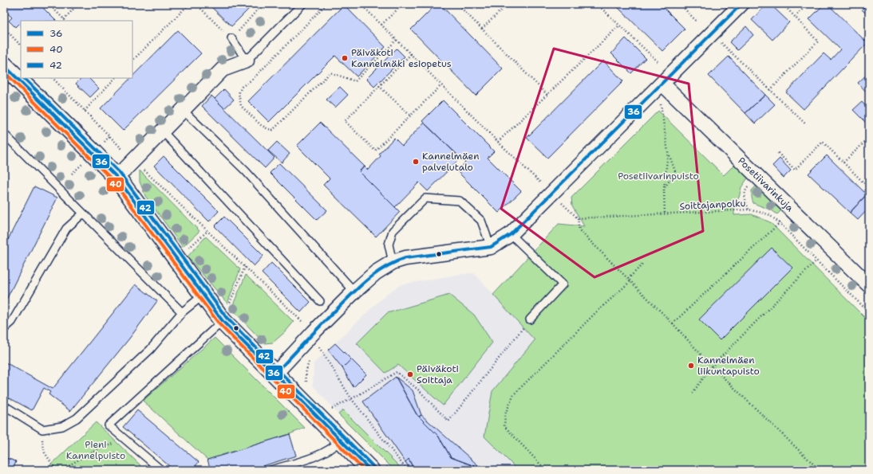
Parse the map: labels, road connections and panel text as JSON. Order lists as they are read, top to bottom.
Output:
{
  "streets": {
    "street": ["Posetiivarinkuja"],
    "path": ["Soittajanpolku"]
  },
  "parks": ["Posetiivarinpuisto", "Pieni Kannelpuisto"],
  "places": [
    "Päiväkoti Kannelmäki esiopetus",
    "Kannelmäen palvelutalo",
    "Kannelmäen liikuntapuisto",
    "Päiväkoti Soittaja"
  ],
  "lines": ["transit line 36", "transit line 40", "transit line 42"],
  "legend": ["36", "40", "42"]
}
